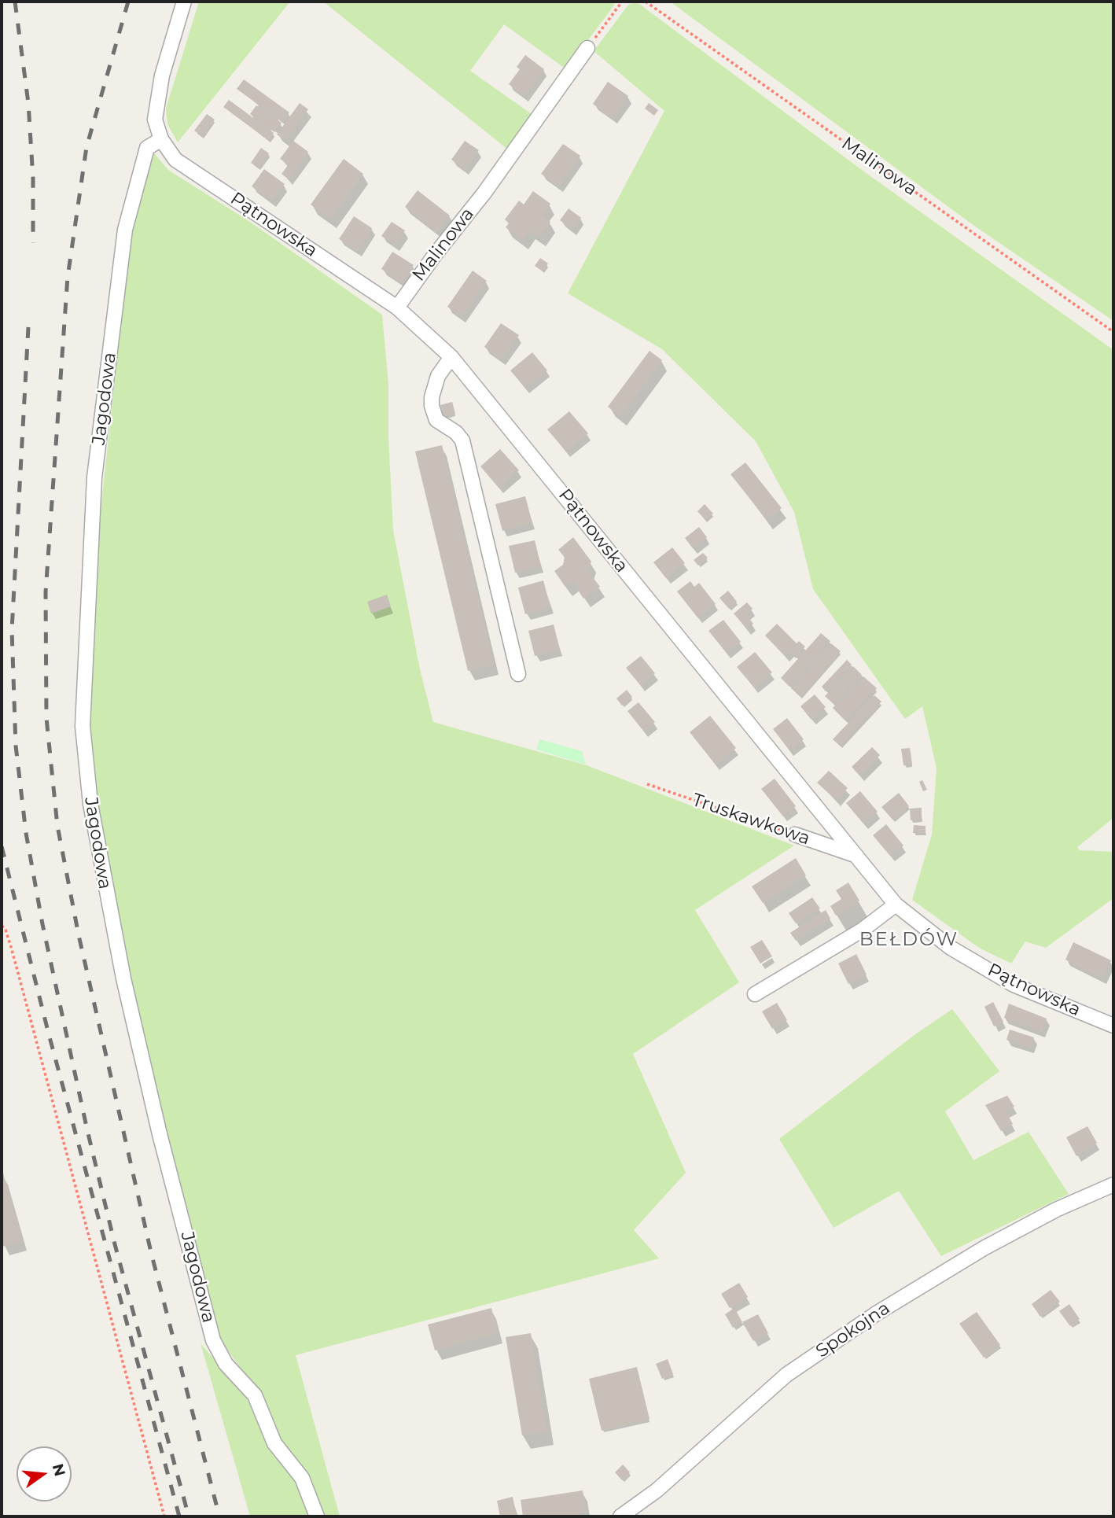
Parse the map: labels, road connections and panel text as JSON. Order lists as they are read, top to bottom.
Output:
{
  "streets": {
    "street": [
      "Malinowa",
      "Pątnowska",
      "Jagodowa",
      "Truskawkowa",
      "Spokojna"
    ]
  },
  "crossings": [
    ["Malinowa", "Pątnowska"],
    ["Pątnowska", "Jagodowa"],
    ["Pątnowska", "Truskawkowa"]
  ],
  "districts": ["BEŁDÓW"],
  "north": "right"
}
